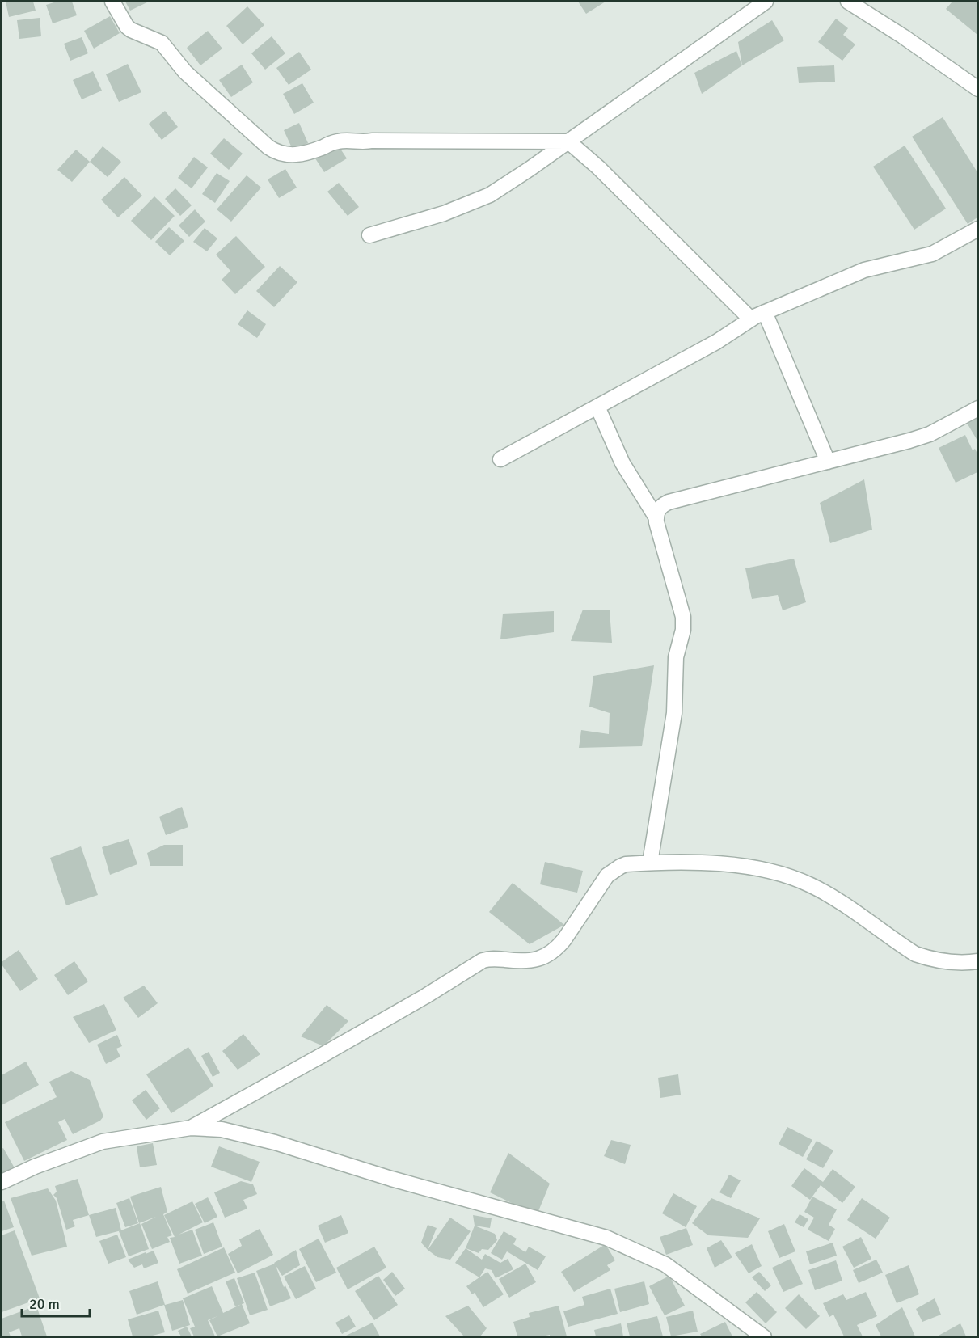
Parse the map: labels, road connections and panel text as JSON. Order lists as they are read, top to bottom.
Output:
{
  "scale_bar": "20 m"
}
